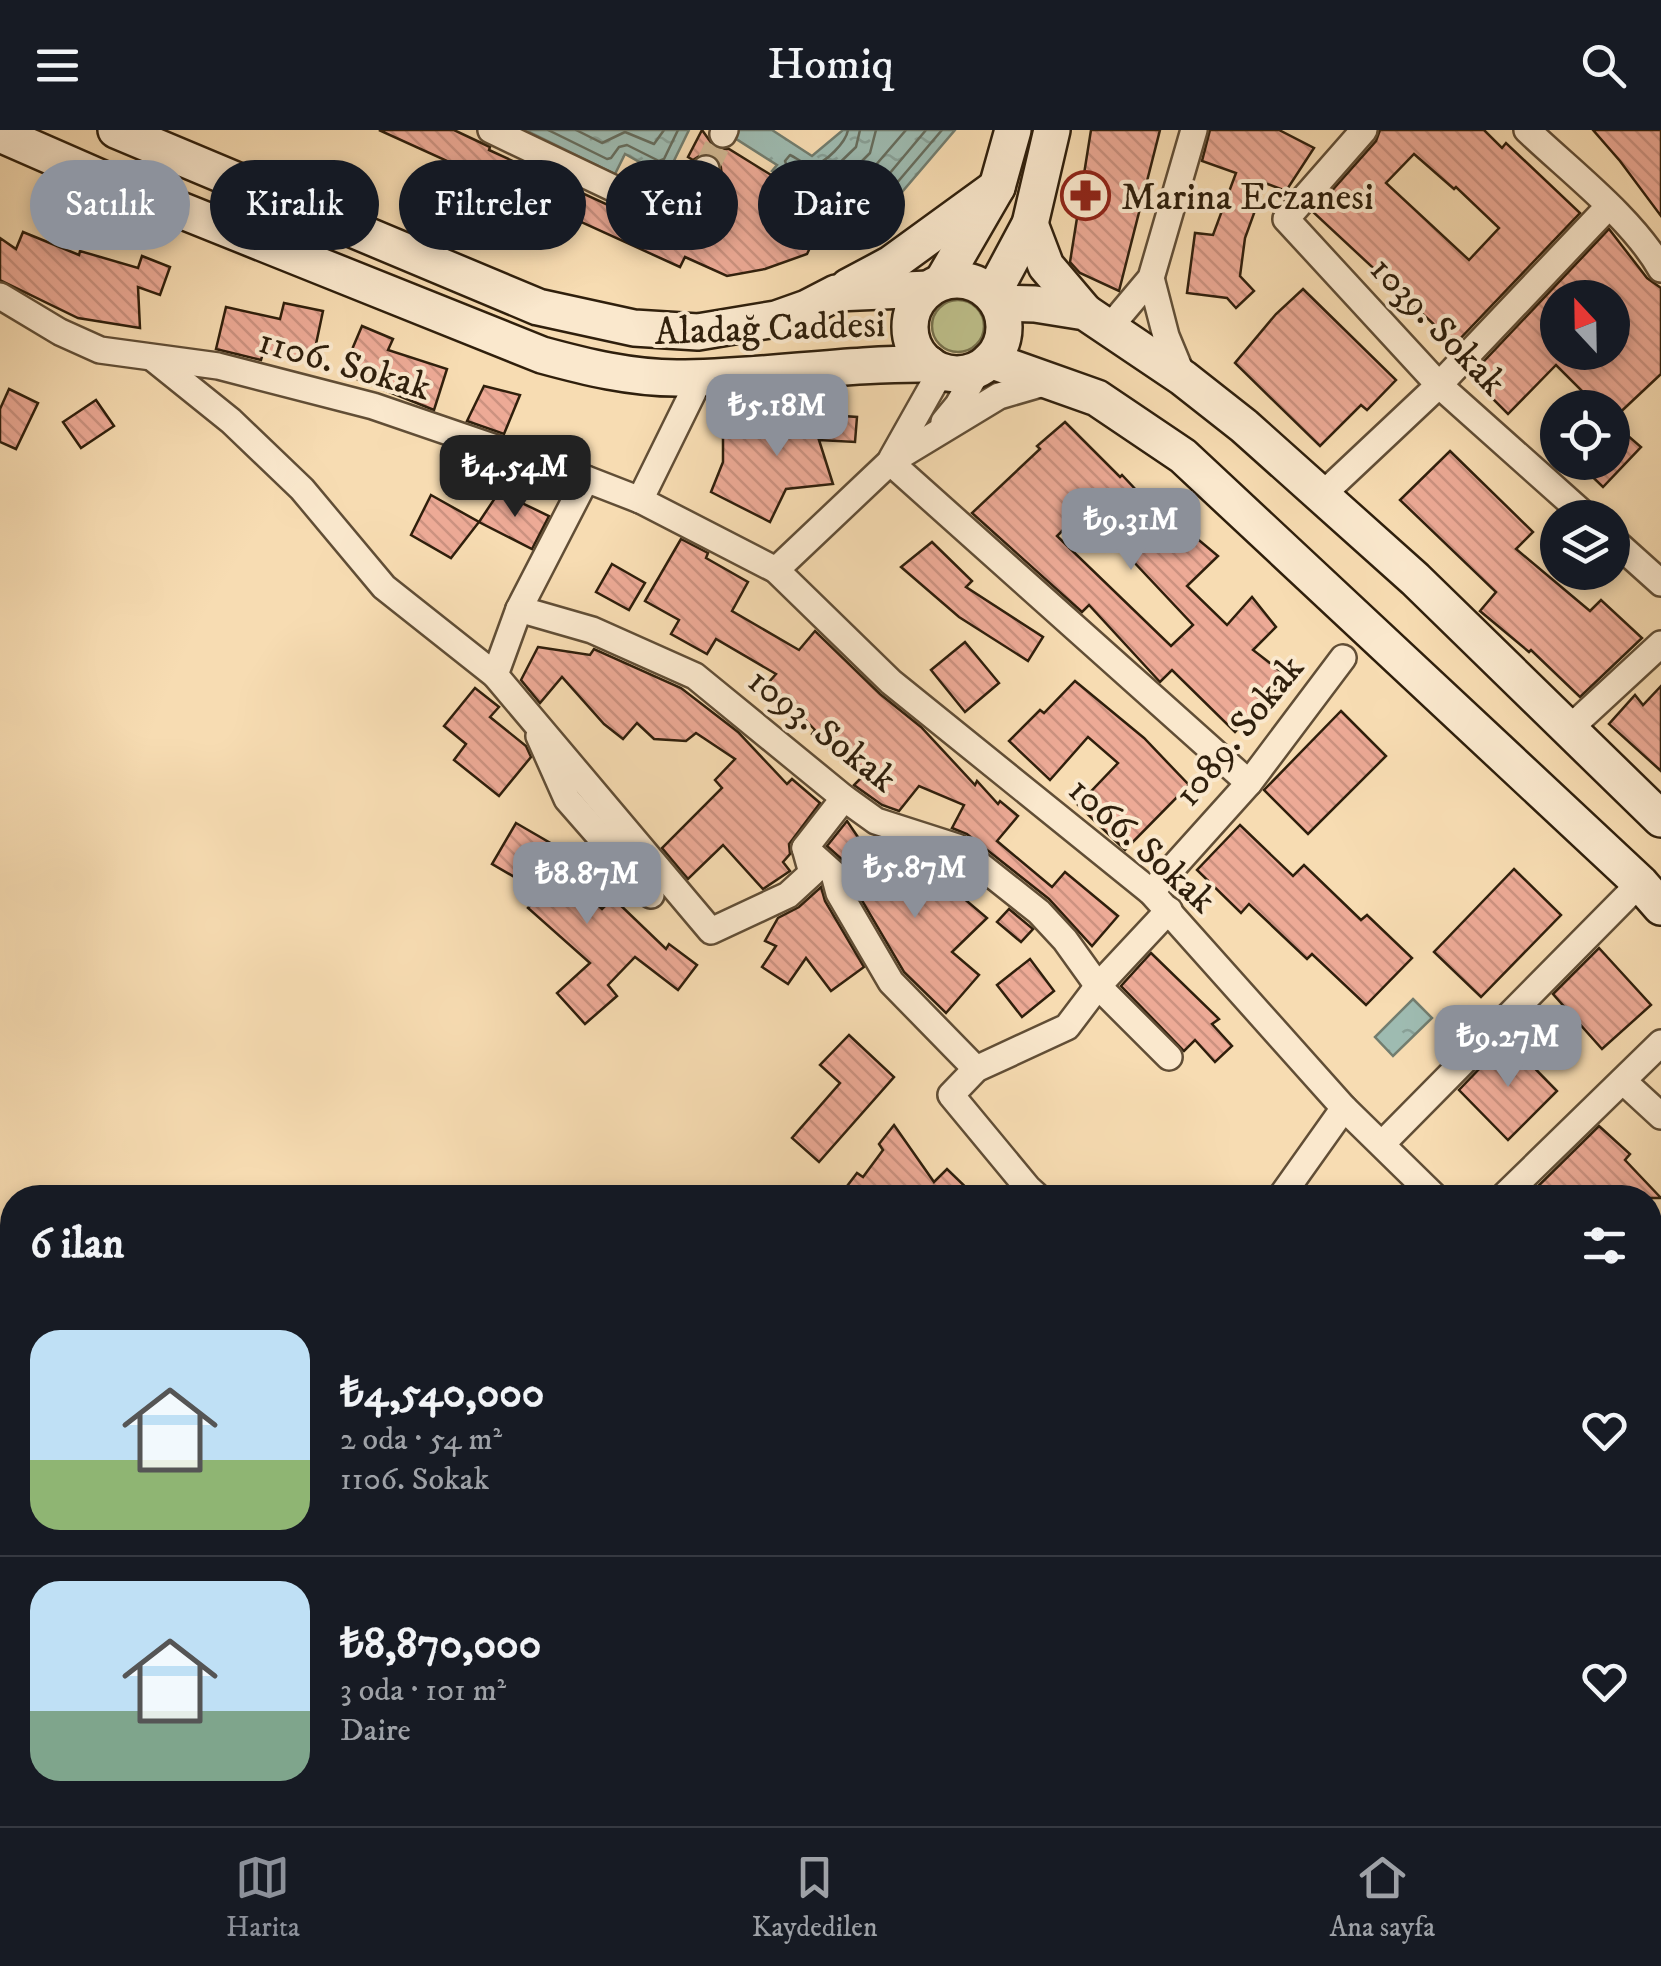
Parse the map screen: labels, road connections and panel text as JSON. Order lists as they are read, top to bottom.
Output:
{
  "streets": {
    "main road": ["Aladağ Caddesi"],
    "street": [
      "1039. Sokak",
      "1106. Sokak",
      "1093. Sokak",
      "1089. Sokak",
      "1066. Sokak"
    ]
  },
  "crossings": [
    ["1106. Sokak", "1066. Sokak"],
    ["1093. Sokak", "1089. Sokak"],
    ["1089. Sokak", "1066. Sokak"]
  ],
  "places": {
    "pharmacy": ["Marina Eczanesi"]
  },
  "north": "top",
  "page": {
    "header": "Homiq",
    "chip": [
      "Satılık",
      "Kiralık",
      "Filtreler",
      "Yeni",
      "Daire"
    ],
    "price": [
      "₺5.18M",
      "₺4.54M",
      "₺9.31M",
      "₺5.87M",
      "₺8.87M",
      "₺9.27M"
    ],
    "heading": "6 ilan",
    "list": [
      {
        "name": "₺4,540,000",
        "note": "2 oda · 54 m² · 1106. Sokak"
      },
      {
        "name": "₺8,870,000",
        "note": "3 oda · 101 m² · Daire"
      }
    ],
    "tabs": ["Harita", "Kaydedilen", "Ana sayfa"]
  }
}
